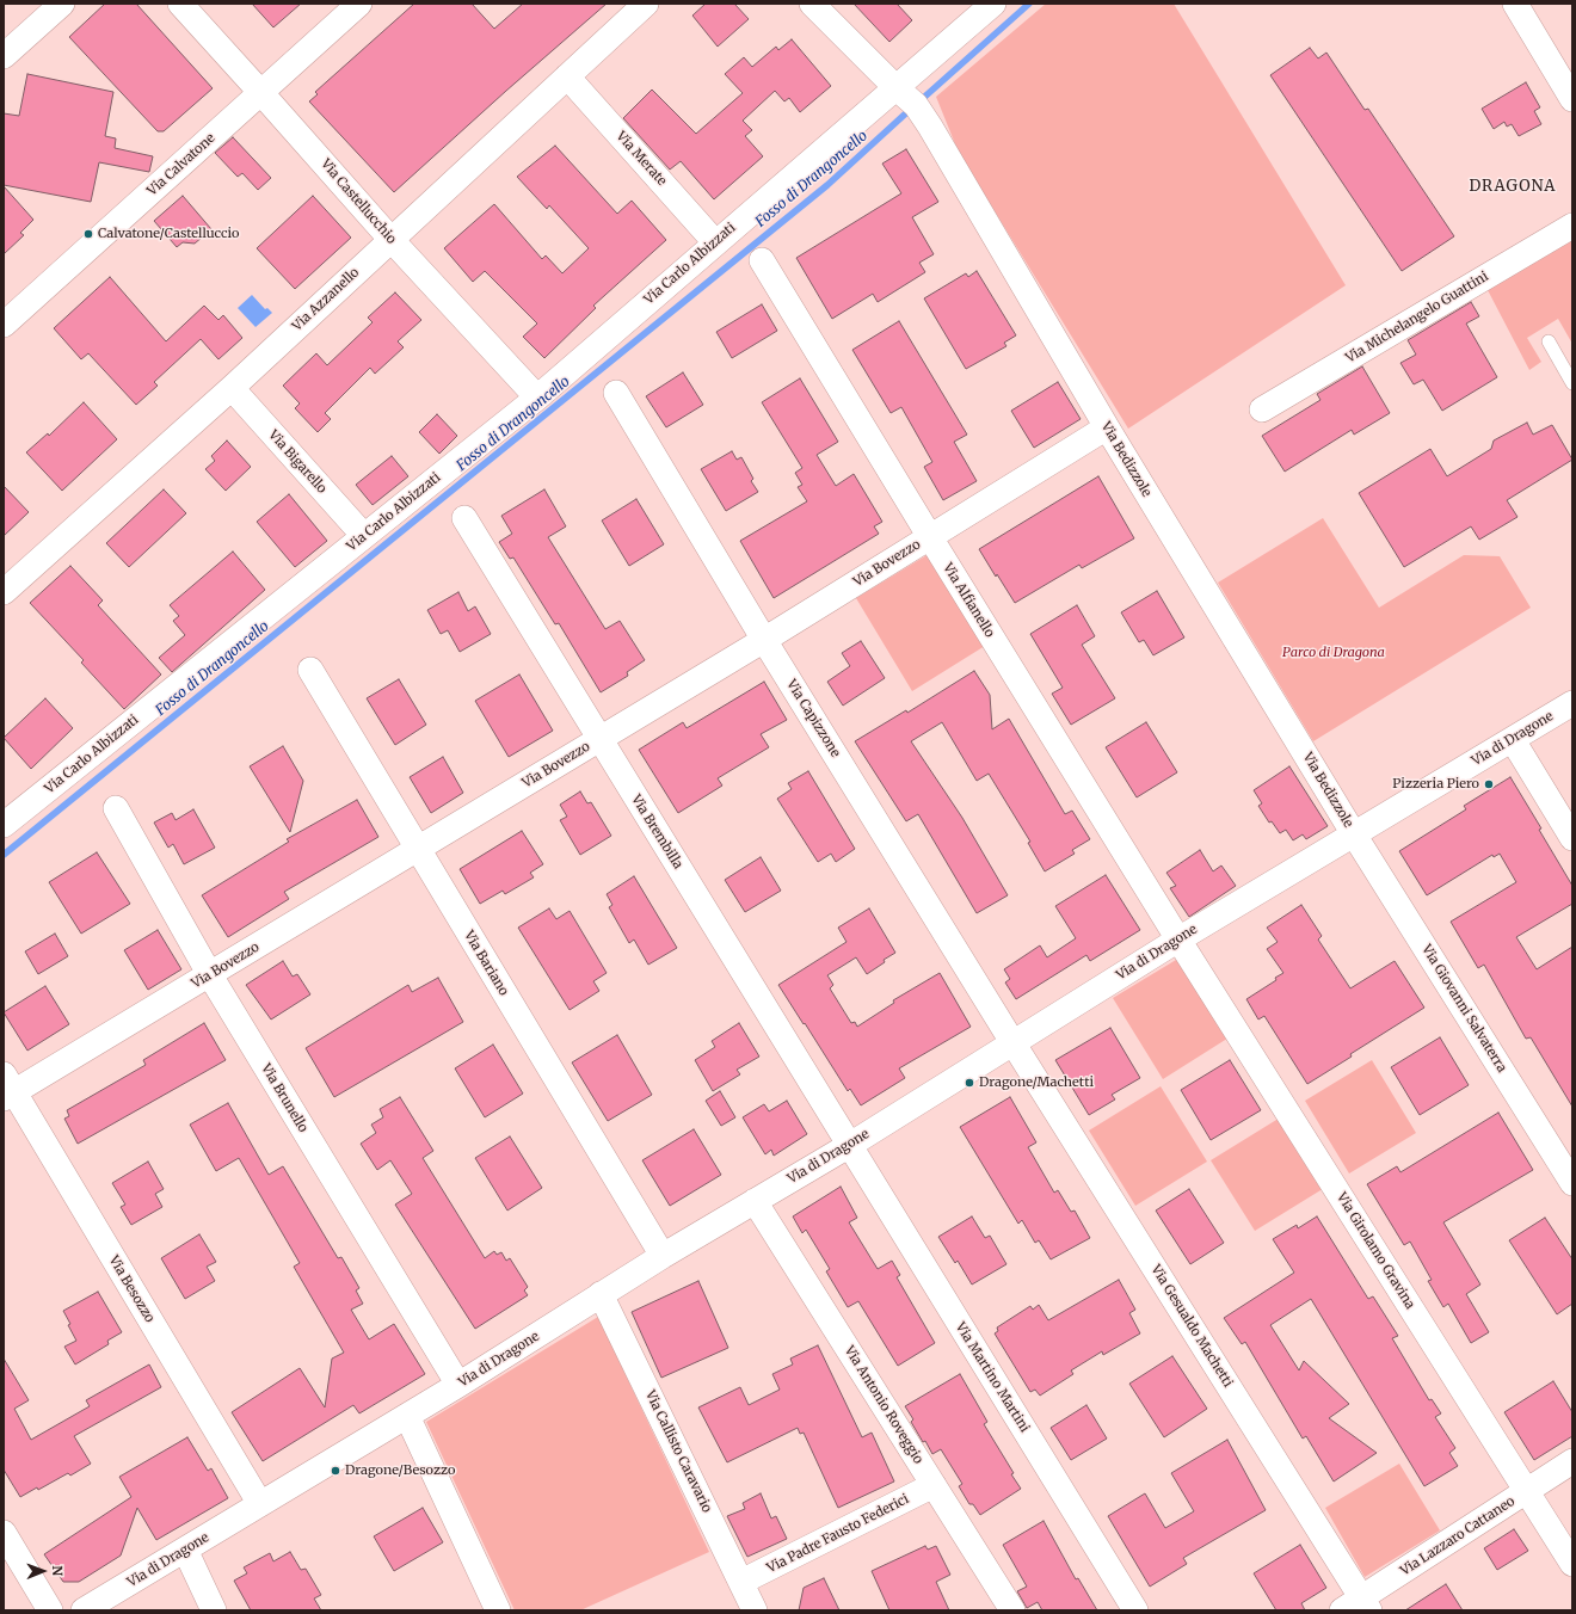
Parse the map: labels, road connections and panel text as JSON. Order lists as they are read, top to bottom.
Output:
{
  "streets": {
    "street": [
      "Via Merate",
      "Via Calvatone",
      "Via Castellucchio",
      "Via Carlo Albizzati",
      "Via Azzanello",
      "Via Michelangelo Guattini",
      "Via Bedizzole",
      "Via Bigarello",
      "Via Bovezzo",
      "Via Alfianello",
      "Via Capizzone",
      "Via di Dragone",
      "Via Brembilla",
      "Via Bariano",
      "Via Giovanni Salvaterra",
      "Via Brunello",
      "Via Girolamo Gravina",
      "Via Besozzo",
      "Via Gesualdo Machetti",
      "Via Martino Martini",
      "Via Antonio Roveggio",
      "Via Callisto Caravario",
      "Via Padre Fausto Federici",
      "Via Lazzaro Cattaneo"
    ]
  },
  "crossings": [
    ["Via Merate", "Via Carlo Albizzati"],
    ["Via Merate", "Via Azzanello"],
    ["Via Calvatone", "Via Castellucchio"],
    ["Via Castellucchio", "Via Carlo Albizzati"],
    ["Via Castellucchio", "Via Azzanello"],
    ["Via Carlo Albizzati", "Via Bedizzole"],
    ["Via Carlo Albizzati", "Via Bigarello"],
    ["Via Azzanello", "Via Bigarello"],
    ["Via Bedizzole", "Via Bovezzo"],
    ["Via Bedizzole", "Via di Dragone"],
    ["Via Bedizzole", "Via Giovanni Salvaterra"],
    ["Via Bovezzo", "Via Alfianello"],
    ["Via Bovezzo", "Via Capizzone"],
    ["Via Bovezzo", "Via Brembilla"],
    ["Via Bovezzo", "Via Bariano"],
    ["Via Bovezzo", "Via Brunello"],
    ["Via Bovezzo", "Via Besozzo"],
    ["Via Alfianello", "Via di Dragone"],
    ["Via Alfianello", "Via Girolamo Gravina"],
    ["Via Capizzone", "Via di Dragone"],
    ["Via Capizzone", "Via Gesualdo Machetti"],
    ["Via di Dragone", "Via Brembilla"],
    ["Via di Dragone", "Via Bariano"],
    ["Via di Dragone", "Via Giovanni Salvaterra"],
    ["Via di Dragone", "Via Brunello"],
    ["Via di Dragone", "Via Girolamo Gravina"],
    ["Via di Dragone", "Via Besozzo"],
    ["Via di Dragone", "Via Gesualdo Machetti"],
    ["Via di Dragone", "Via Martino Martini"],
    ["Via di Dragone", "Via Antonio Roveggio"],
    ["Via di Dragone", "Via Callisto Caravario"],
    ["Via Brembilla", "Via Martino Martini"],
    ["Via Girolamo Gravina", "Via Lazzaro Cattaneo"],
    ["Via Gesualdo Machetti", "Via Lazzaro Cattaneo"],
    ["Via Antonio Roveggio", "Via Padre Fausto Federici"],
    ["Via Callisto Caravario", "Via Padre Fausto Federici"]
  ],
  "districts": ["DRAGONA"],
  "water": ["Fosso di Drangoncello"],
  "parks": ["Parco di Dragona"],
  "places": [
    "Calvatone/Castelluccio",
    "Pizzeria Piero",
    "Dragone/Machetti",
    "Dragone/Besozzo"
  ],
  "north": "right"
}
